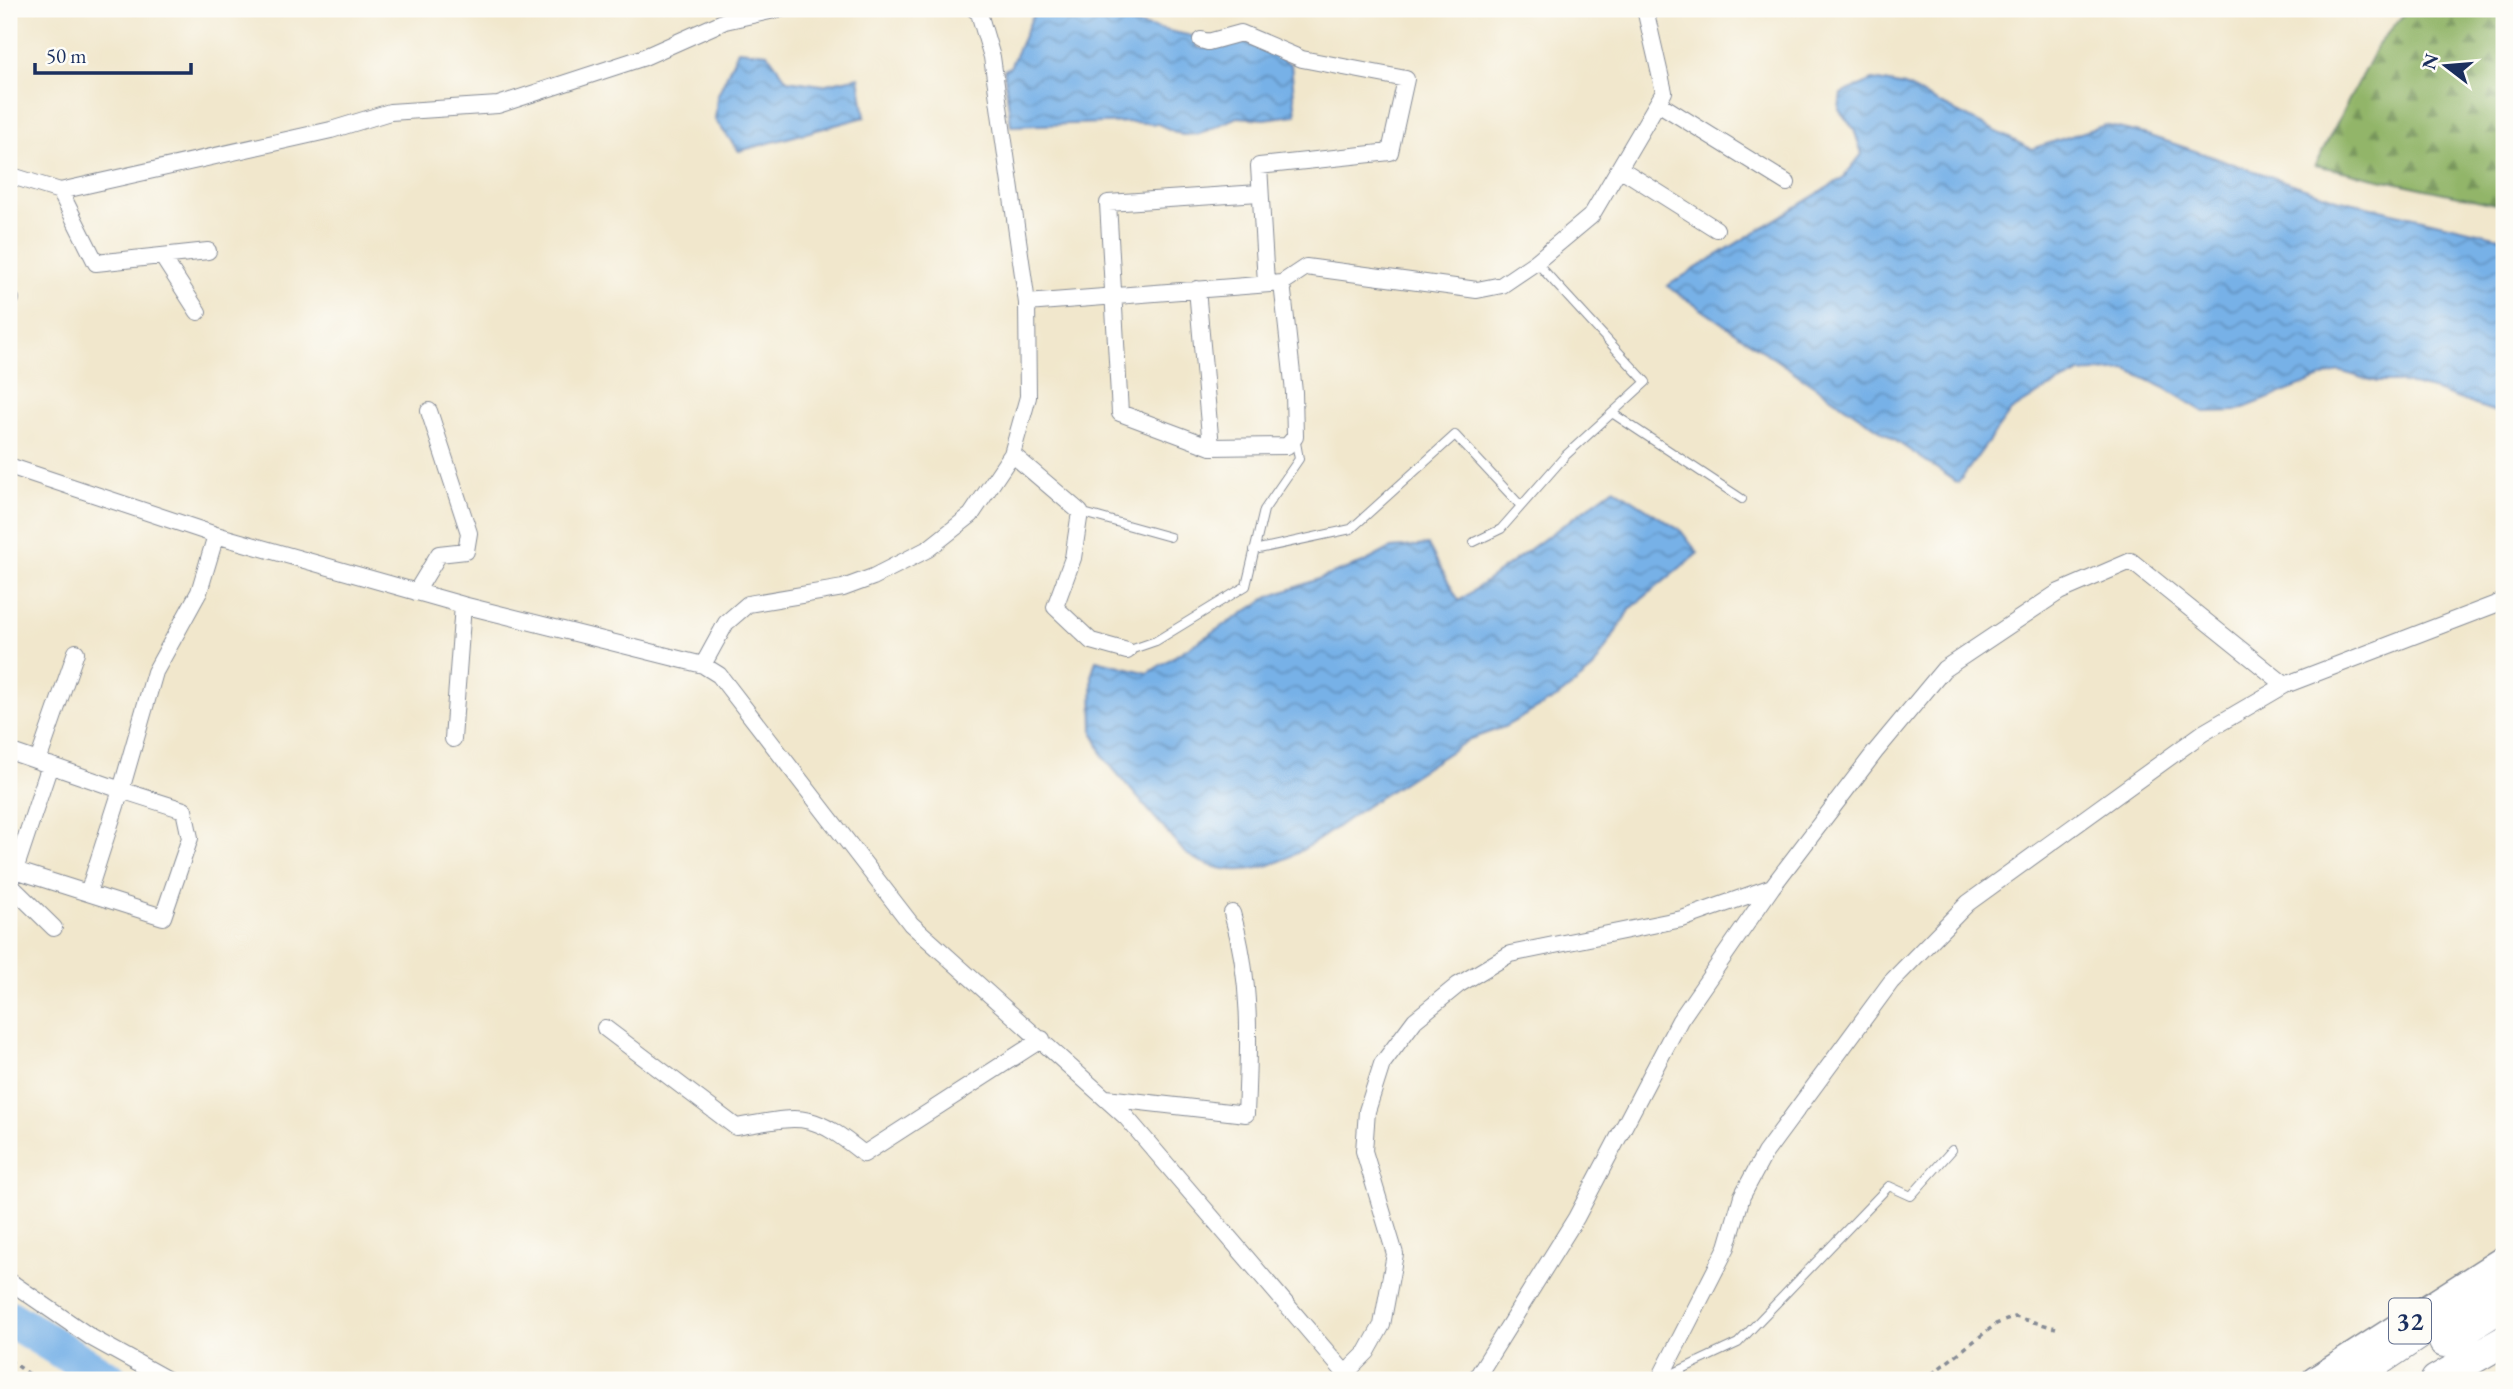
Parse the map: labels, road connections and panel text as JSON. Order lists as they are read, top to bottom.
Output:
{
  "streets": {
    "main road": ["32"]
  },
  "scale_bar": "50 m",
  "north": "left"
}
